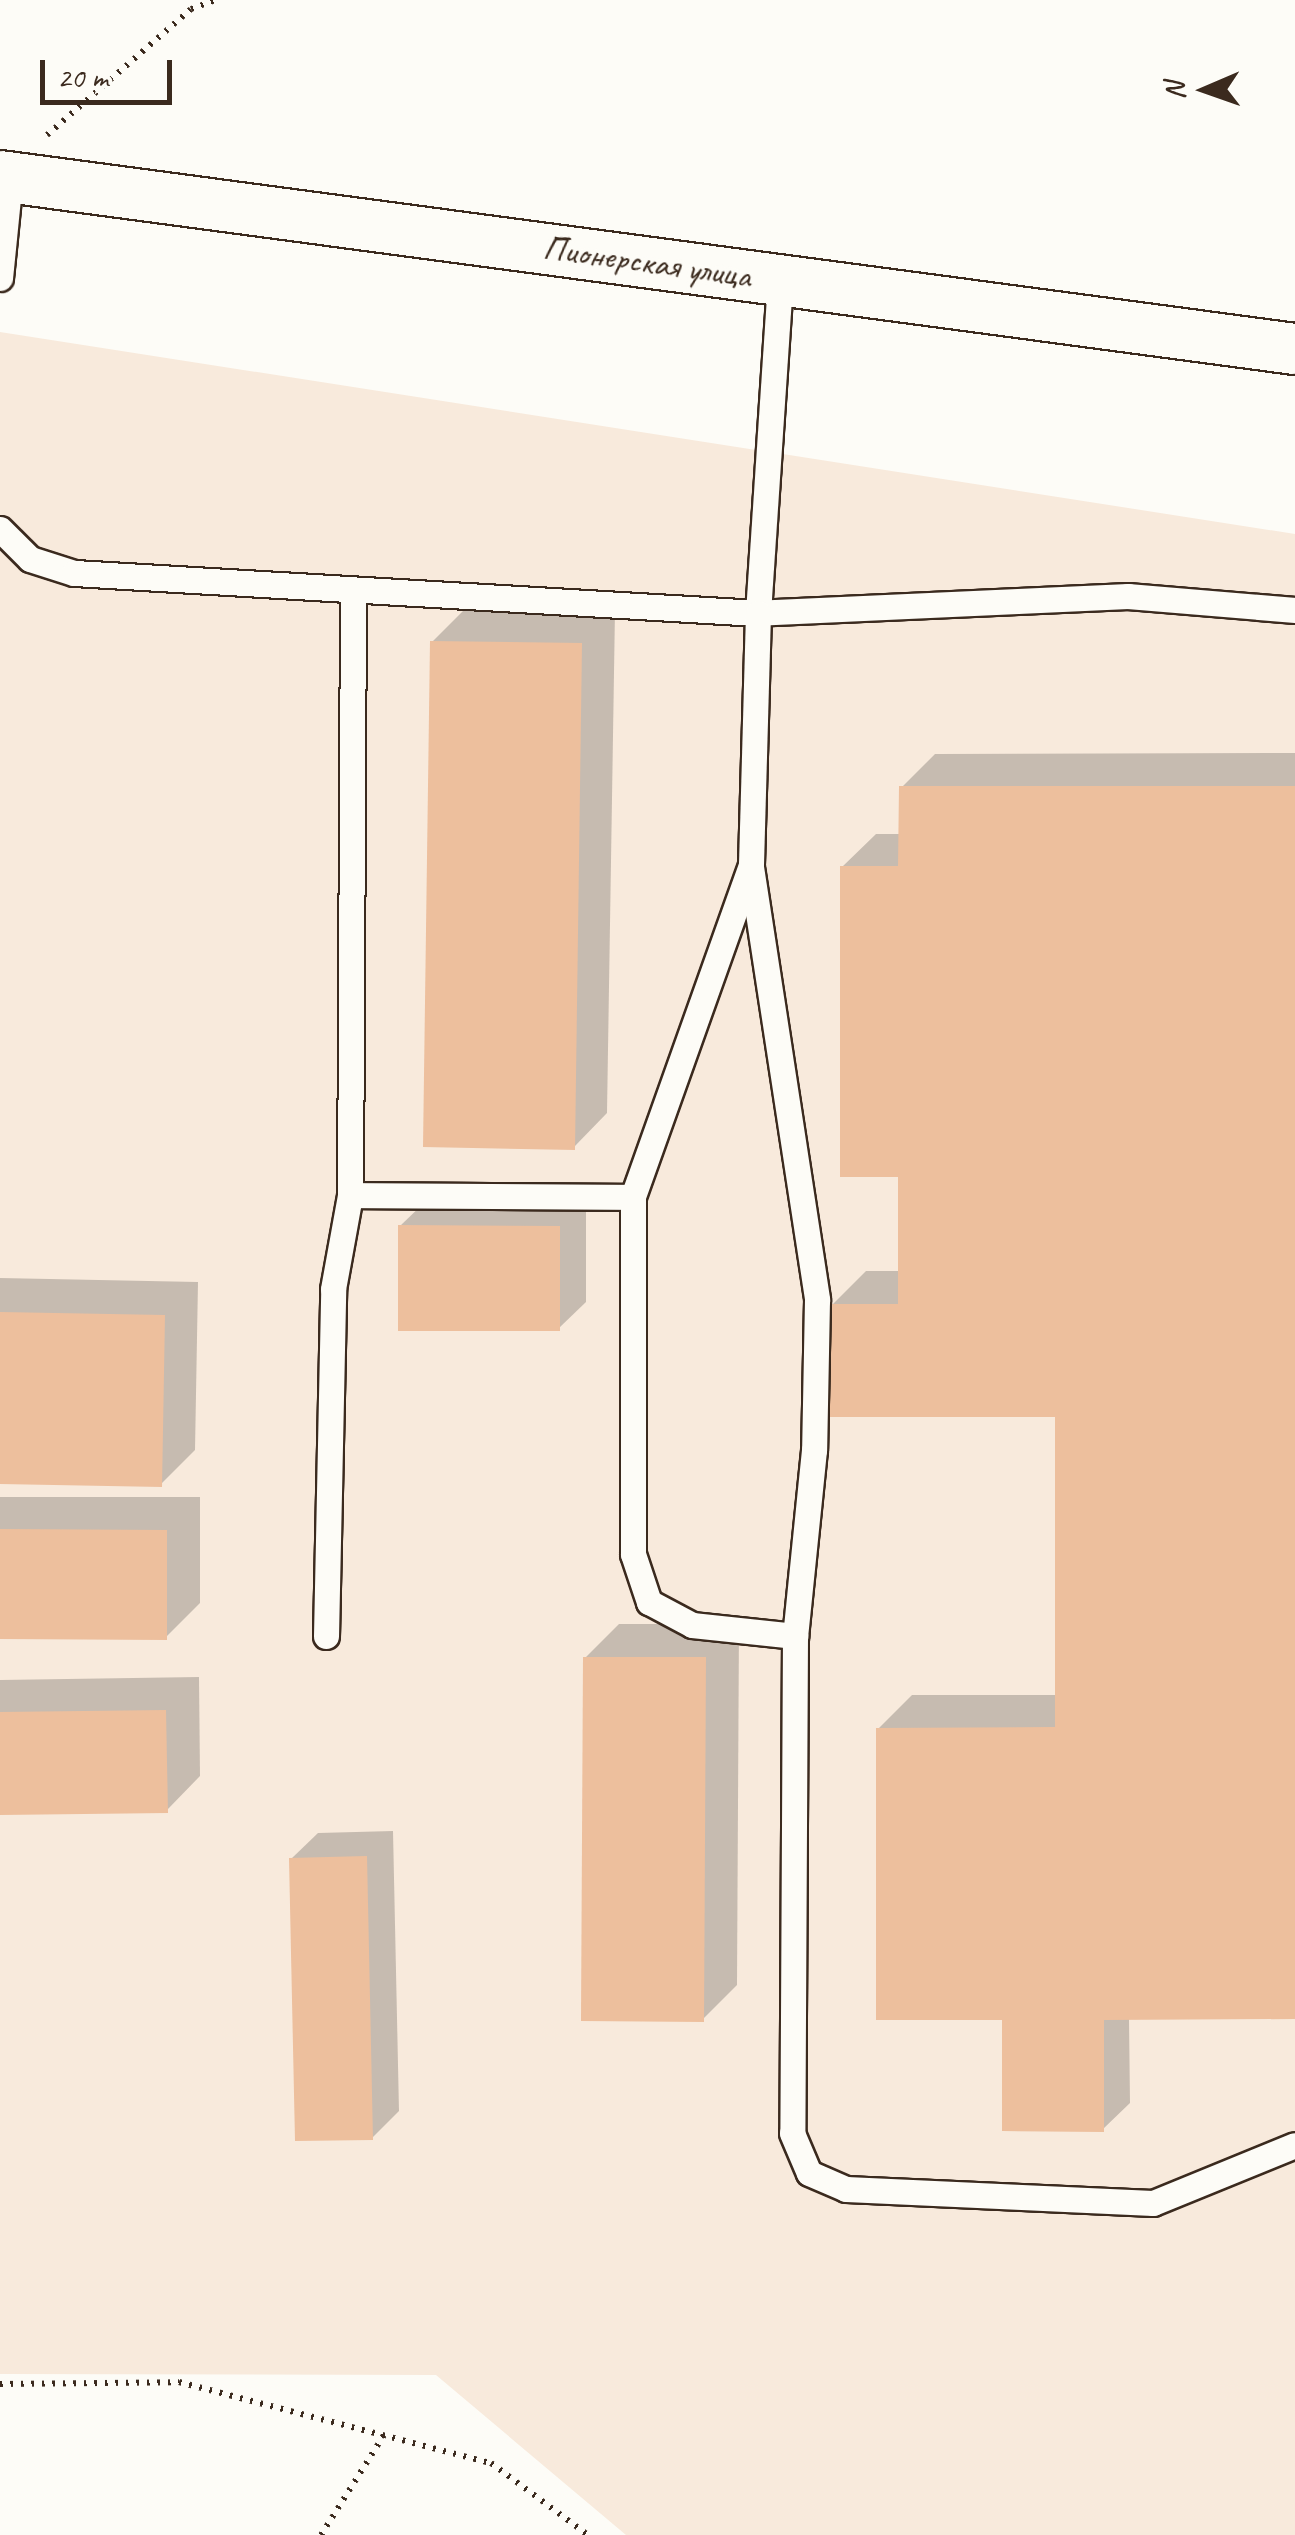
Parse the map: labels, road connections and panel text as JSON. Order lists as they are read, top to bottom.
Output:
{
  "streets": {
    "street": ["Пионерская улица"]
  },
  "scale_bar": "20 m",
  "north": "left"
}
